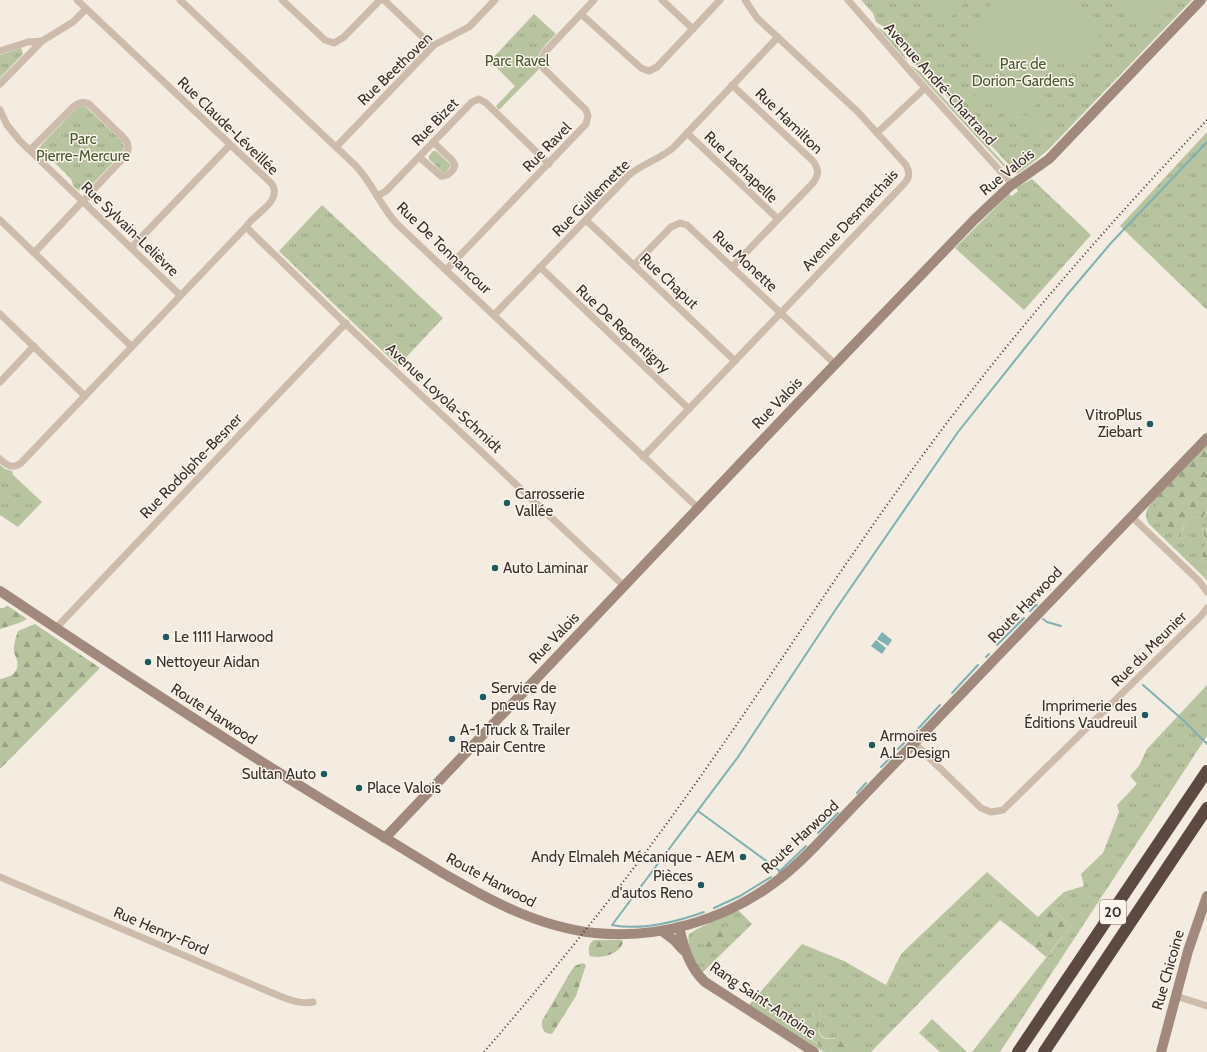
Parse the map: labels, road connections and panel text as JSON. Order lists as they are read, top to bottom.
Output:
{
  "streets": {
    "highway": ["20"],
    "street": [
      "Rue Beethoven",
      "Avenue André-Chartrand",
      "Rue Hamilton",
      "Rue Bizet",
      "Rue Claude-Léveillée",
      "Rue Ravel",
      "Rue Lachapelle",
      "Rue Valois",
      "Rue Guillemette",
      "Avenue Desmarchais",
      "Rue Sylvain-Lelièvre",
      "Rue De Tonnancour",
      "Rue Monette",
      "Rue Chaput",
      "Rue De Repentigny",
      "Avenue Loyola-Schmidt",
      "Rue Rodolphe-Besner",
      "Route Harwood",
      "Rue du Meunier",
      "Rue Henry-Ford",
      "Rue Chicoine",
      "Rang Saint-Antoine"
    ]
  },
  "crossings": [
    ["Rue Beethoven", "Rue De Tonnancour"],
    ["Avenue André-Chartrand", "Rue Valois"],
    ["Rue Hamilton", "Rue Lachapelle"],
    ["Rue Hamilton", "Rue Guillemette"],
    ["Rue Hamilton", "Rue Monette"],
    ["Rue Bizet", "Rue Ravel"],
    ["Rue Bizet", "Rue De Tonnancour"],
    ["Rue Claude-Léveillée", "Rue Sylvain-Lelièvre"],
    ["Rue Claude-Léveillée", "Avenue Loyola-Schmidt"],
    ["Rue Ravel", "Rue De Tonnancour"],
    ["Rue Lachapelle", "Rue Guillemette"],
    ["Rue Valois", "Rue De Tonnancour"],
    ["Rue Valois", "Rue Monette"],
    ["Rue Valois", "Avenue Loyola-Schmidt"],
    ["Rue Valois", "Route Harwood"],
    ["Rue Guillemette", "Avenue Desmarchais"],
    ["Rue Guillemette", "Rue De Tonnancour"],
    ["Rue Guillemette", "Rue Chaput"],
    ["Rue Guillemette", "Rue De Repentigny"],
    ["Avenue Desmarchais", "Rue De Tonnancour"],
    ["Avenue Desmarchais", "Rue Monette"],
    ["Avenue Desmarchais", "Rue Chaput"],
    ["Avenue Desmarchais", "Rue De Repentigny"],
    ["Rue Monette", "Rue Chaput"],
    ["Avenue Loyola-Schmidt", "Rue Rodolphe-Besner"],
    ["Rue Rodolphe-Besner", "Route Harwood"],
    ["Route Harwood", "Rue du Meunier"],
    ["Route Harwood", "Rang Saint-Antoine"]
  ],
  "parks": ["Parc Ravel", "Parc de Dorion-Gardens", "Parc Pierre-Mercure"],
  "places": [
    "VitroPlus Ziebart",
    "Carrosserie Vallée",
    "Auto Laminar",
    "Le 1111 Harwood",
    "Nettoyeur Aidan",
    "Service de pneus Ray",
    "Imprimerie des Éditions Vaudreuil",
    "A-1 Truck & Trailer Repair Centre",
    "Armoires A.L. Design",
    "Sultan Auto",
    "Place Valois",
    "Andy Elmaleh Mécanique - AEM",
    "Pièces d'autos Reno"
  ]
}
